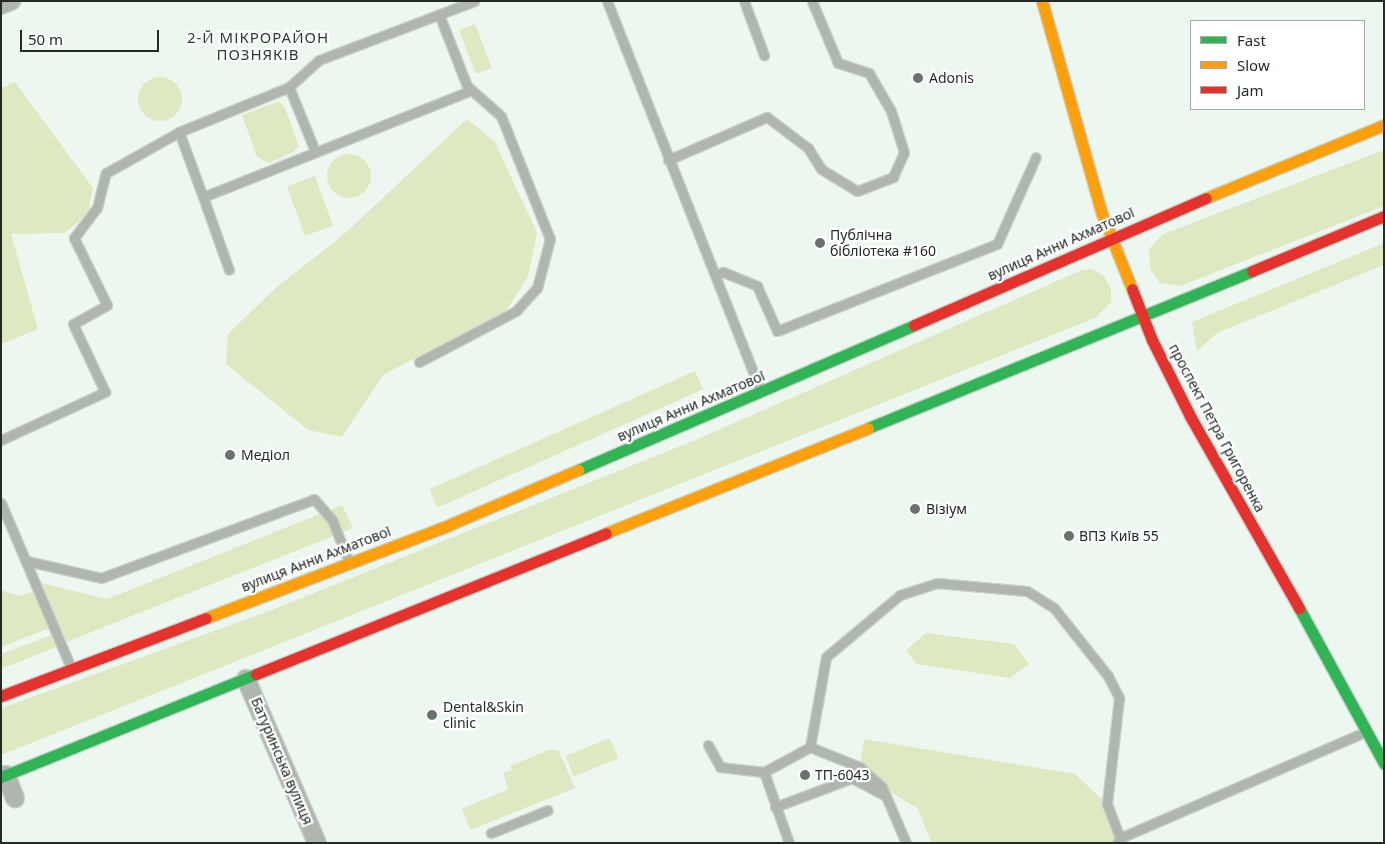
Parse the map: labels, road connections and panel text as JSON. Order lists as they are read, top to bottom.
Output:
{
  "streets": {
    "main road": ["вулиця Анни Ахматової", "проспект Петра Григоренка"],
    "street": ["Батуринська вулиця"]
  },
  "crossings": [
    ["вулиця Анни Ахматової", "проспект Петра Григоренка"]
  ],
  "districts": ["2-Й МІКРОРАЙОН ПОЗНЯКІВ"],
  "places": [
    "Adonis",
    "Публічна бібліотека #160",
    "Медіол",
    "Візіум",
    "ВПЗ Київ 55",
    "Dental&Skin clinic",
    "ТП-6043"
  ],
  "legend": ["Fast", "Slow", "Jam"],
  "scale_bar": "50 m"
}
